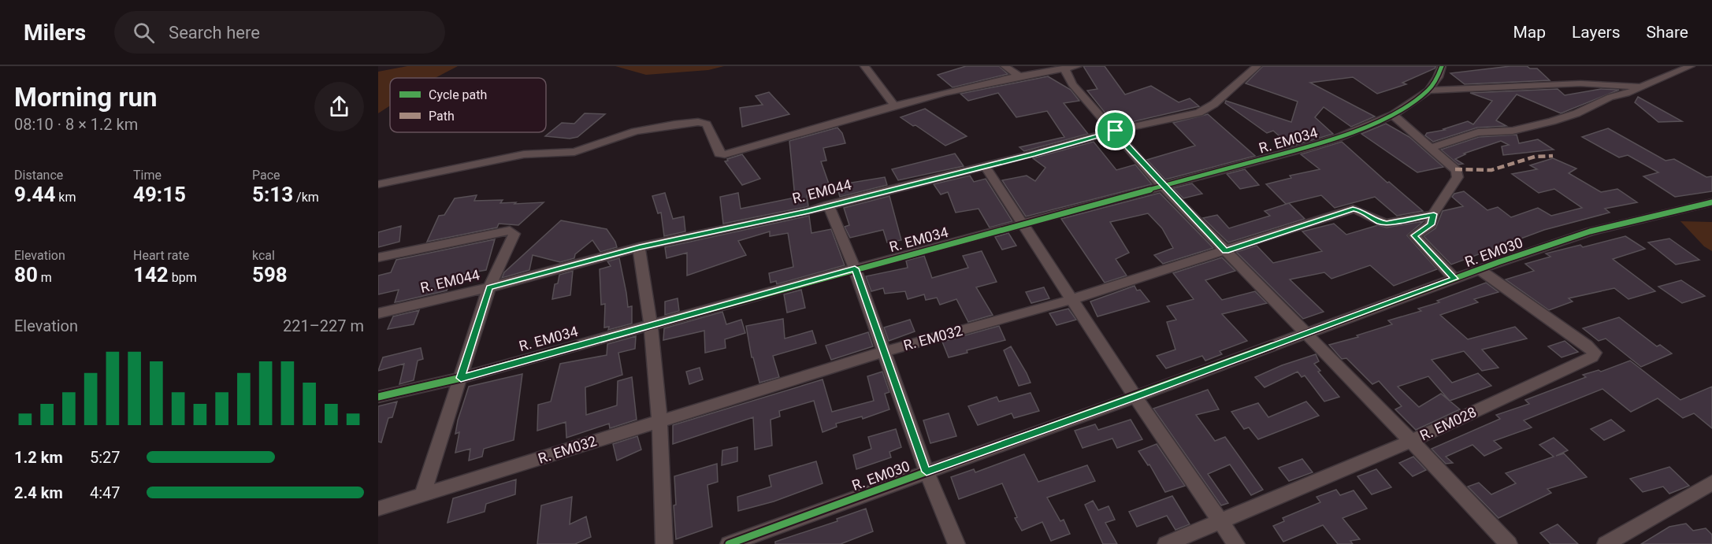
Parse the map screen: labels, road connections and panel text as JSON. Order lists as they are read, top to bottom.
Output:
{
  "streets": {
    "street": [
      "R. EM034",
      "R. EM044",
      "R. EM030",
      "R. EM032",
      "R. EM028"
    ]
  },
  "crossings": [
    ["R. EM030", "R. EM028"]
  ],
  "legend": ["Cycle path", "Path"],
  "page": {
    "header": "Milers",
    "search": "Search here",
    "nav": ["Map", "Layers", "Share"],
    "heading": ["Morning run", "08:10 · 8 × 1.2 km"],
    "stats": [
      ["Distance", "9.44 km"],
      ["Time", "49:15"],
      ["Pace", "5:13 /km"],
      ["Elevation", "80 m"],
      ["Heart rate", "142 bpm"],
      ["kcal", "598"]
    ],
    "chart": ["Elevation", "221–227 m"],
    "list": [
      {
        "name": "1.2 km",
        "note": "5:27"
      },
      {
        "name": "2.4 km",
        "note": "4:47"
      }
    ]
  }
}
